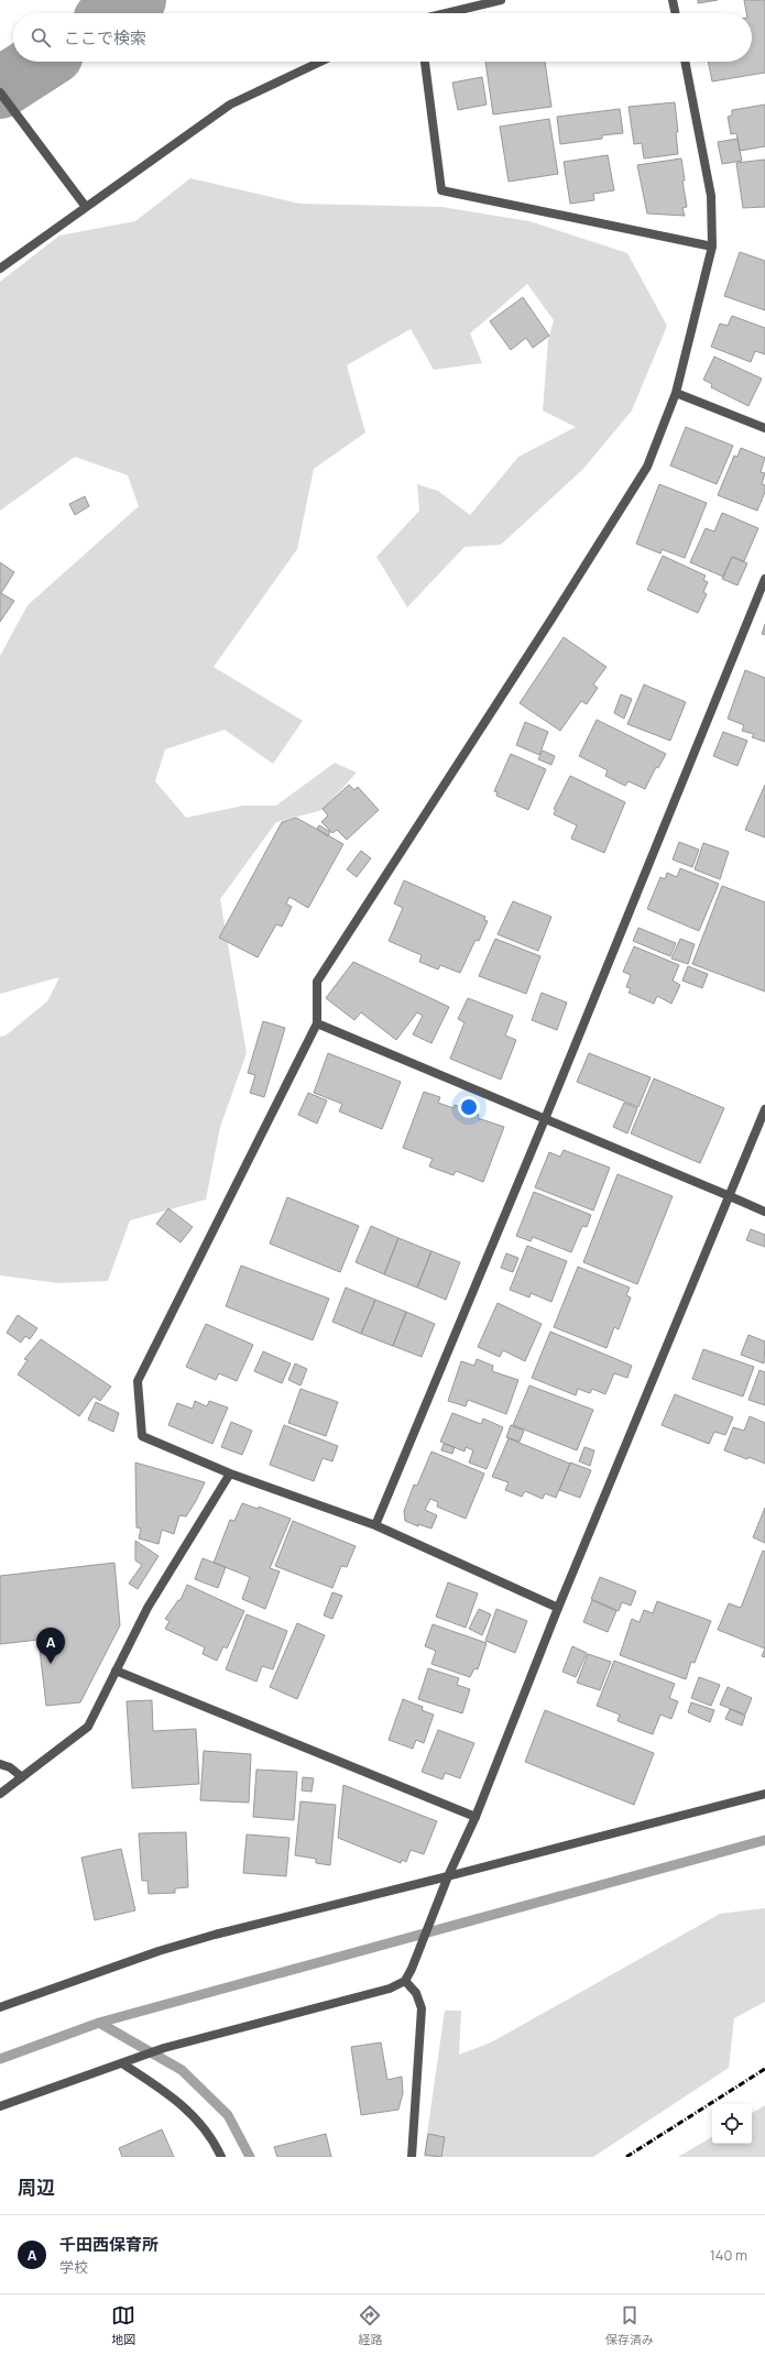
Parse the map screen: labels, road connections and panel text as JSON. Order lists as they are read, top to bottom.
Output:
{
  "page": {
    "search": "ここで検索",
    "pins": "A",
    "heading": "周辺",
    "list": [
      {
        "mark": "A",
        "name": "千田西保育所",
        "note": "学校",
        "value": "140 m"
      }
    ],
    "nav": ["地図", "経路", "保存済み"]
  }
}
